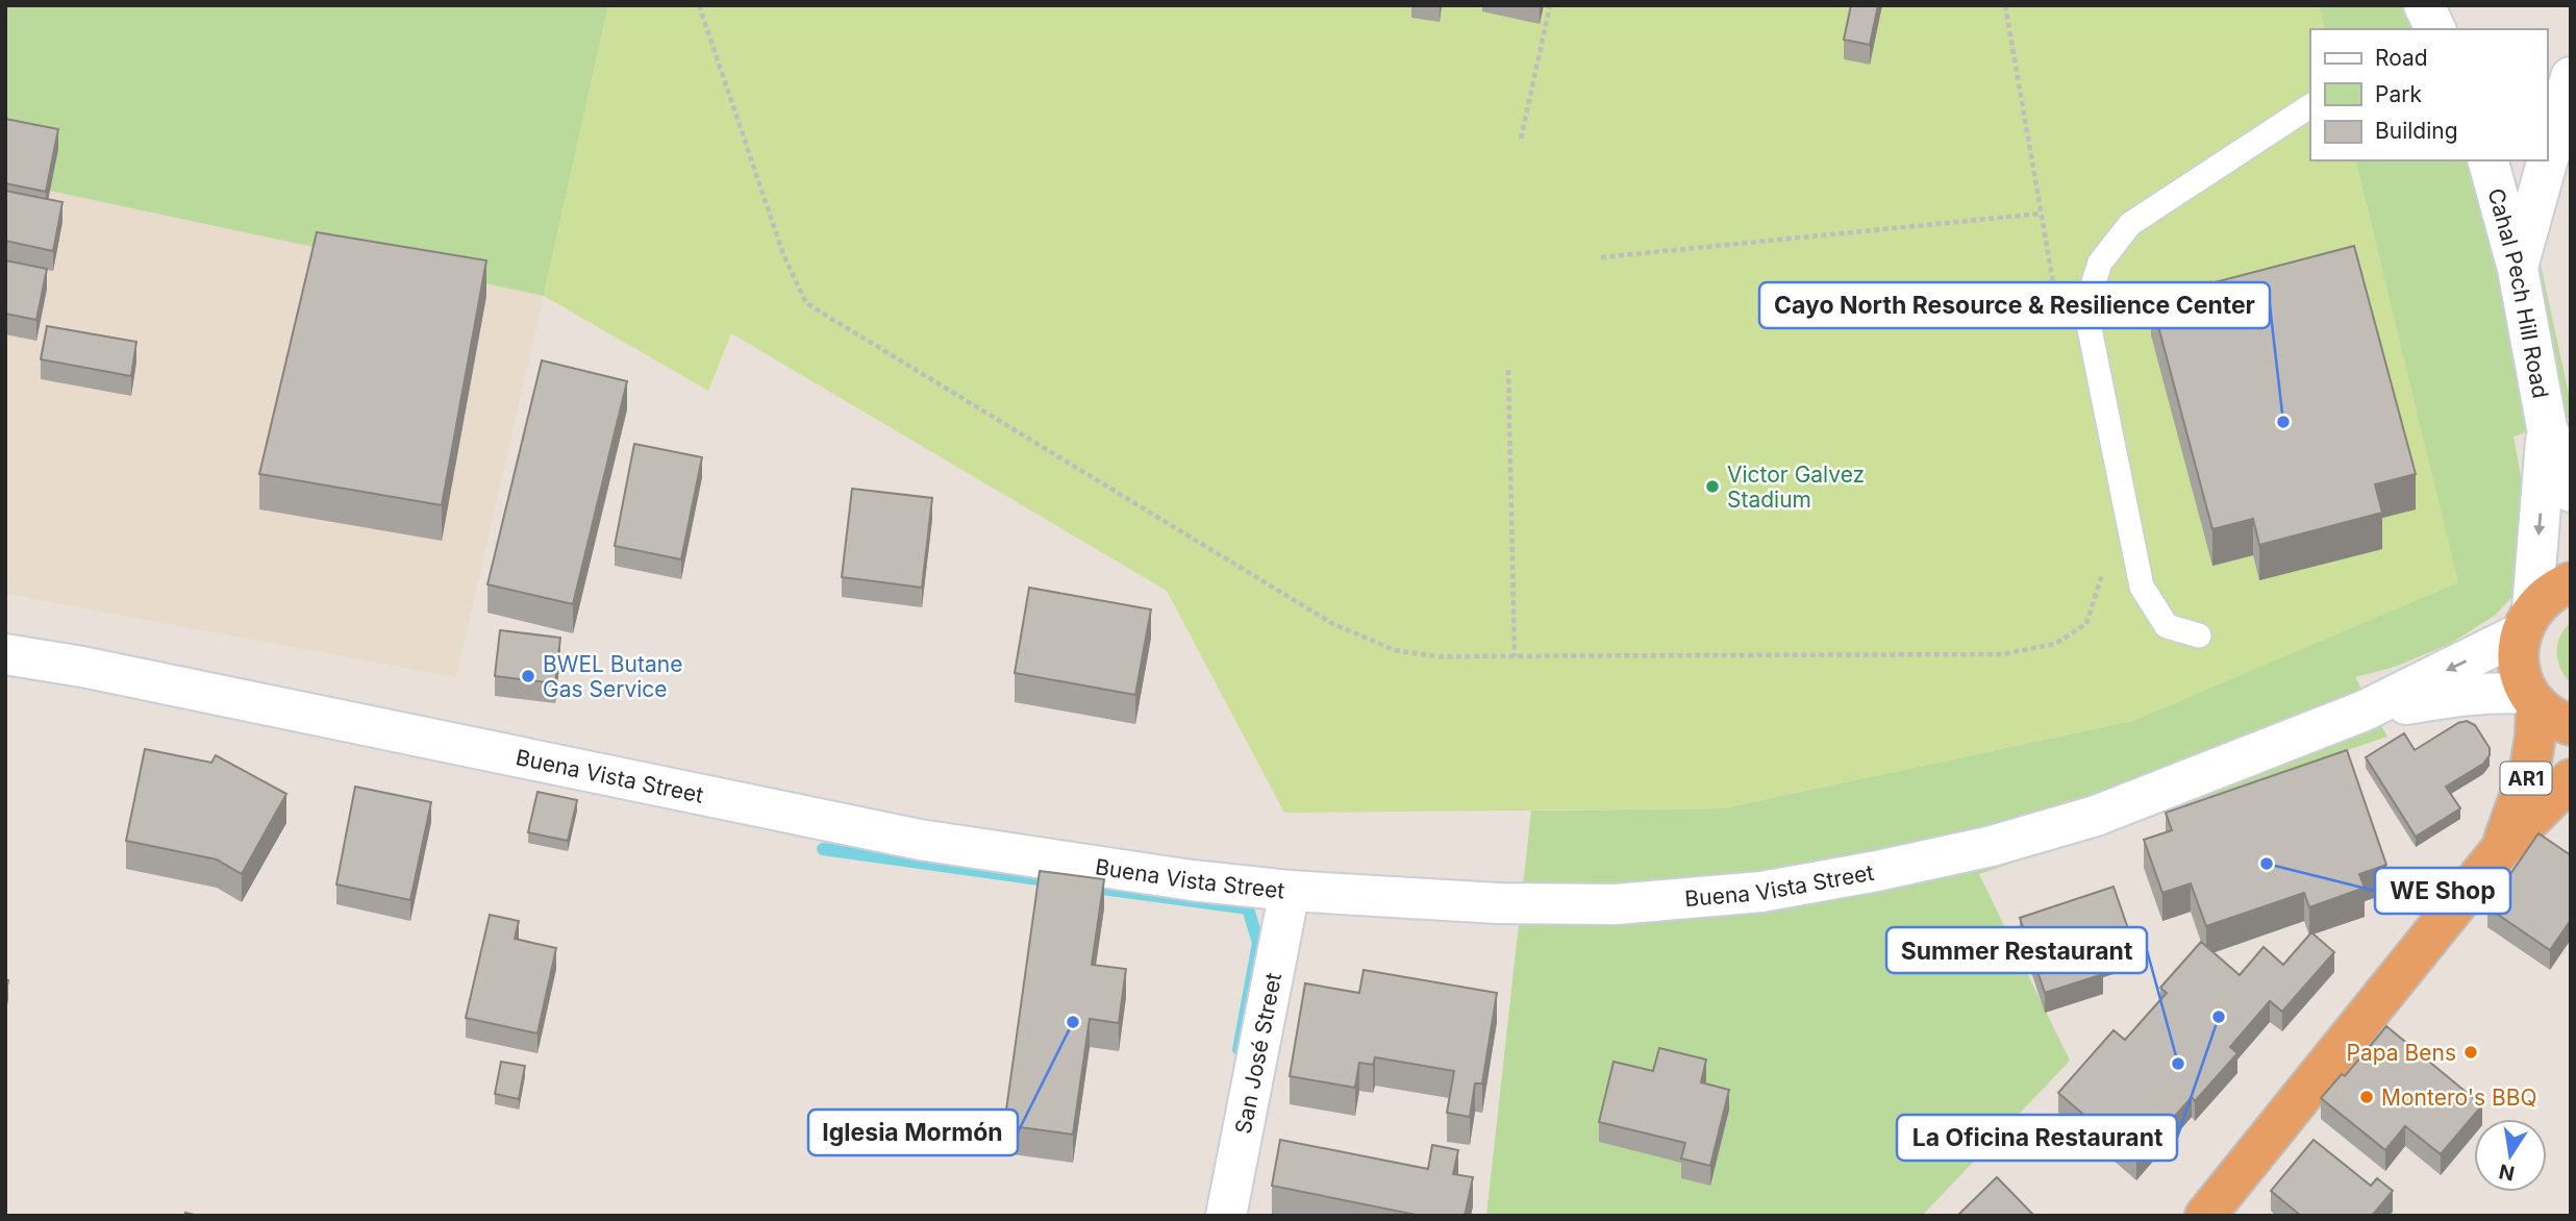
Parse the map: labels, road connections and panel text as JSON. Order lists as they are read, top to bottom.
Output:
{
  "streets": {
    "highway": ["AR1"],
    "main road": ["Cahal Pech Hill Road", "Buena Vista Street", "San José Street"]
  },
  "crossings": [
    ["Cahal Pech Hill Road", "Buena Vista Street"],
    ["Buena Vista Street", "AR1"],
    ["Buena Vista Street", "San José Street"]
  ],
  "one_way": ["Cahal Pech Hill Road"],
  "places": [
    "Cayo North Resource & Resilience Center",
    "Victor Galvez Stadium",
    "BWEL Butane Gas Service",
    "WE Shop",
    "La Oficina Restaurant",
    "Iglesia Mormón",
    "Papa Bens",
    "Summer Restaurant",
    "Montero's BBQ"
  ],
  "legend": ["Road", "Park", "Building"],
  "north": "bottom"
}
